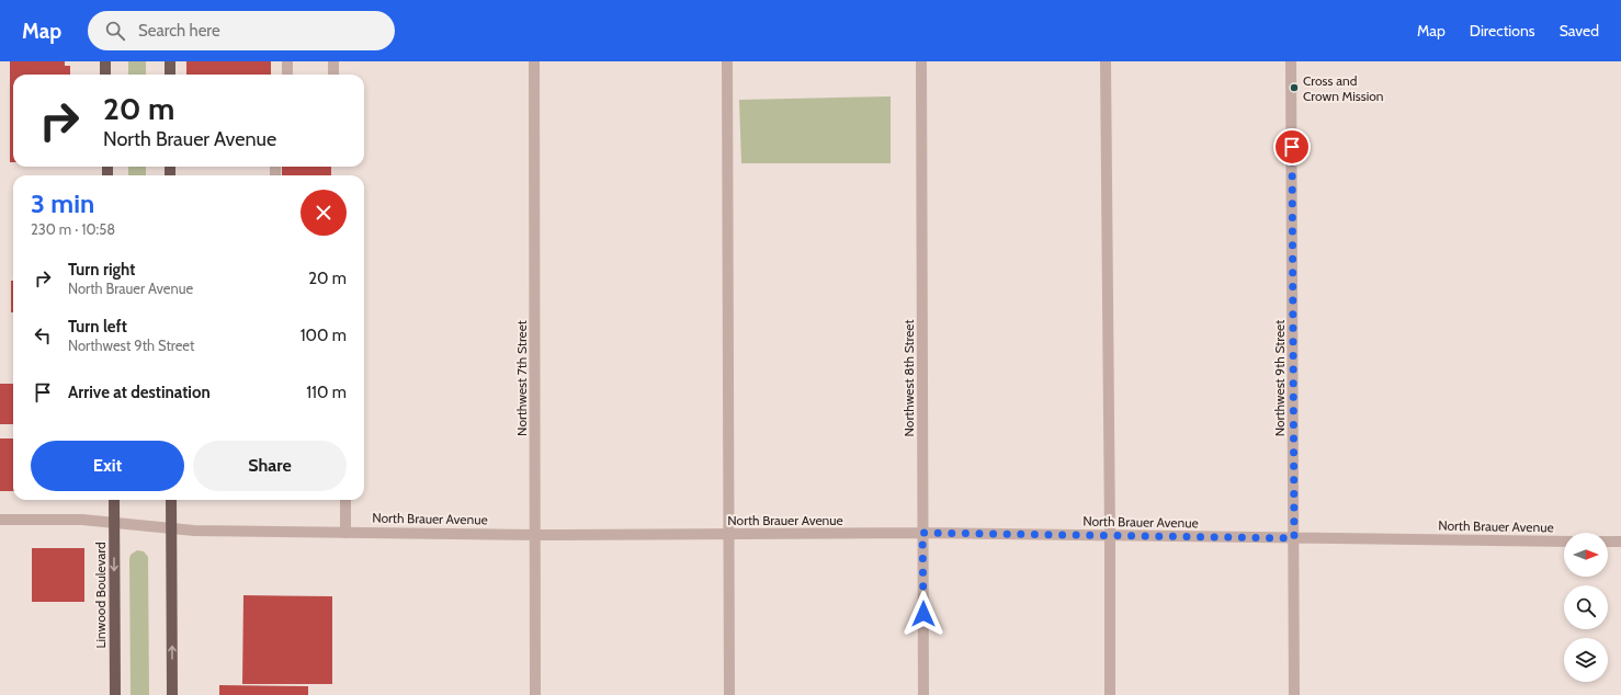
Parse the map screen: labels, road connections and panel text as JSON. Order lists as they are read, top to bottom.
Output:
{
  "streets": {
    "main road": ["Linwood Boulevard"],
    "street": [
      "Northwest 7th Street",
      "Northwest 8th Street",
      "Northwest 9th Street",
      "North Brauer Avenue"
    ]
  },
  "crossings": [
    ["Northwest 7th Street", "North Brauer Avenue"],
    ["Northwest 8th Street", "North Brauer Avenue"],
    ["Northwest 9th Street", "North Brauer Avenue"],
    ["North Brauer Avenue", "Linwood Boulevard"]
  ],
  "places": ["Cross and Crown Mission"],
  "north": "right",
  "page": {
    "header": "Map",
    "search": "Search here",
    "nav": ["Map", "Directions", "Saved"],
    "turn": ["20 m", "North Brauer Avenue"],
    "heading": ["3 min", "230 m · 10:58"],
    "list": [
      {
        "name": "Turn right",
        "note": "North Brauer Avenue",
        "value": "20 m"
      },
      {
        "name": "Turn left",
        "note": "Northwest 9th Street",
        "value": "100 m"
      },
      {
        "name": "Arrive at destination",
        "value": "110 m"
      }
    ],
    "buttons": ["Exit", "Share"]
  }
}
